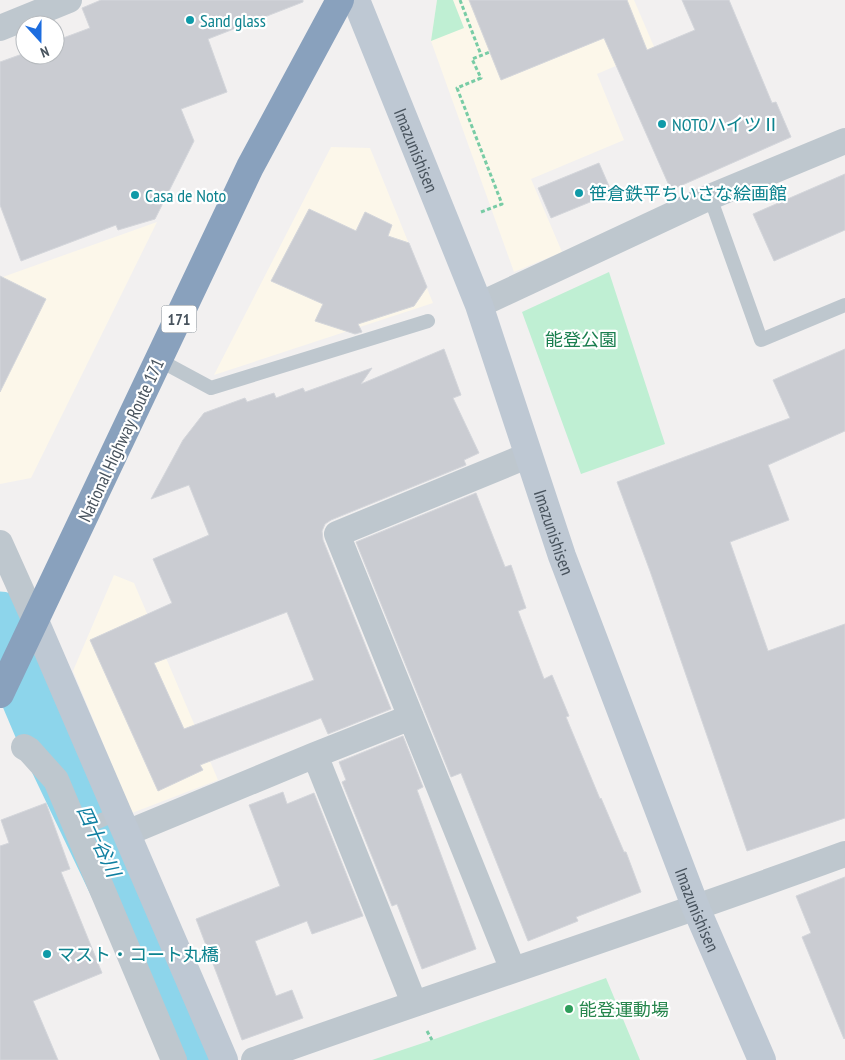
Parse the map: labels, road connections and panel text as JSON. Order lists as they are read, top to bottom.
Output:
{
  "streets": {
    "highway": ["171", "National Highway Route 171"],
    "street": ["Imazunishisen"]
  },
  "water": ["四十谷川"],
  "parks": ["能登公園"],
  "places": [
    "Sand glass",
    "NOTOハイツⅡ",
    "笹倉鉄平ちいさな絵画館",
    "Casa de Noto",
    "マスト・コート丸橋",
    "能登運動場"
  ],
  "north": "bottom"
}
